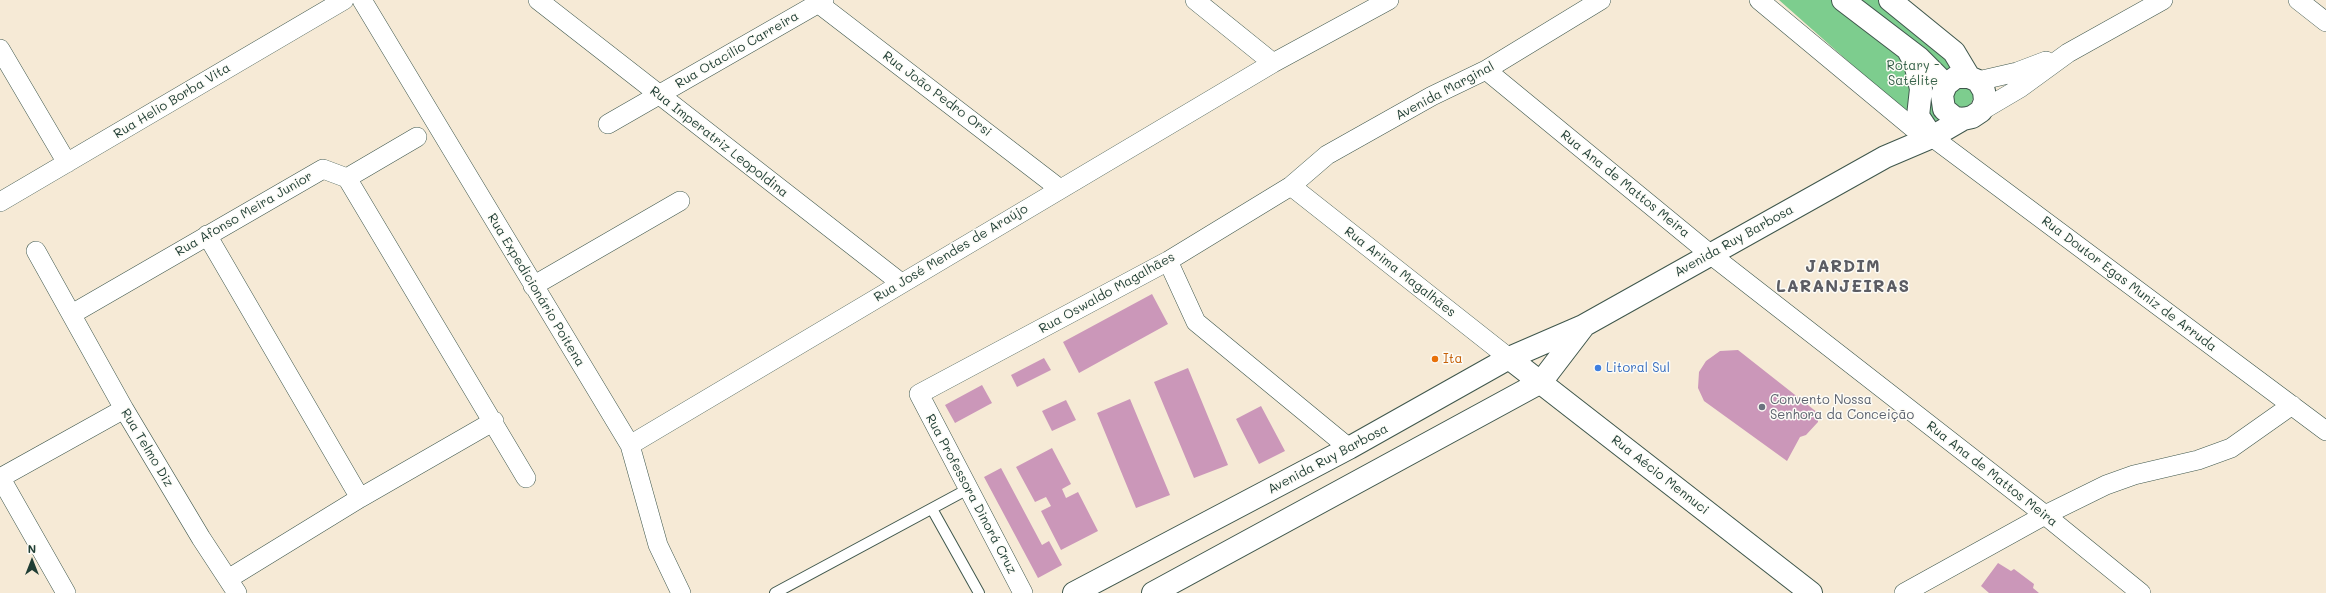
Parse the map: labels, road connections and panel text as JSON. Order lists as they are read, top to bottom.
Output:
{
  "streets": {
    "street": [
      "Rua Otacílio Carreira",
      "Avenida Marginal",
      "Rua João Pedro Orsi",
      "Rua Helio Borba Vita",
      "Rua Imperatriz Leopoldina",
      "Rua Ana de Mattos Meira",
      "Rua Afonso Meira Junior",
      "Avenida Ruy Barbosa",
      "Rua José Mendes de Araújo",
      "Rua Arima Magalhães",
      "Rua Doutor Egas Muniz de Arruda",
      "Rua Expedicionário Poitena",
      "Rua Oswaldo Magalhães",
      "Rua Telmo Diz",
      "Rua Aécio Mennuci",
      "Rua Professora Dinorá Cruz"
    ]
  },
  "crossings": [
    ["Rua Otacílio Carreira", "Rua João Pedro Orsi"],
    ["Rua Otacílio Carreira", "Rua Imperatriz Leopoldina"],
    ["Avenida Marginal", "Rua Ana de Mattos Meira"],
    ["Avenida Marginal", "Rua Arima Magalhães"],
    ["Avenida Marginal", "Rua Oswaldo Magalhães"],
    ["Rua João Pedro Orsi", "Rua José Mendes de Araújo"],
    ["Rua Imperatriz Leopoldina", "Rua José Mendes de Araújo"],
    ["Rua Ana de Mattos Meira", "Avenida Ruy Barbosa"],
    ["Rua Afonso Meira Junior", "Rua Telmo Diz"],
    ["Avenida Ruy Barbosa", "Rua Arima Magalhães"],
    ["Avenida Ruy Barbosa", "Rua Doutor Egas Muniz de Arruda"],
    ["Avenida Ruy Barbosa", "Rua Aécio Mennuci"],
    ["Rua José Mendes de Araújo", "Rua Expedicionário Poitena"],
    ["Rua Arima Magalhães", "Rua Oswaldo Magalhães"],
    ["Rua Arima Magalhães", "Rua Aécio Mennuci"],
    ["Rua Oswaldo Magalhães", "Rua Professora Dinorá Cruz"]
  ],
  "districts": ["JARDIM LARANJEIRAS"],
  "parks": ["Rotary - Satélite"],
  "places": ["Ita", "Litoral Sul", "Convento Nossa Senhora da Conceição"],
  "north": "top"
}
